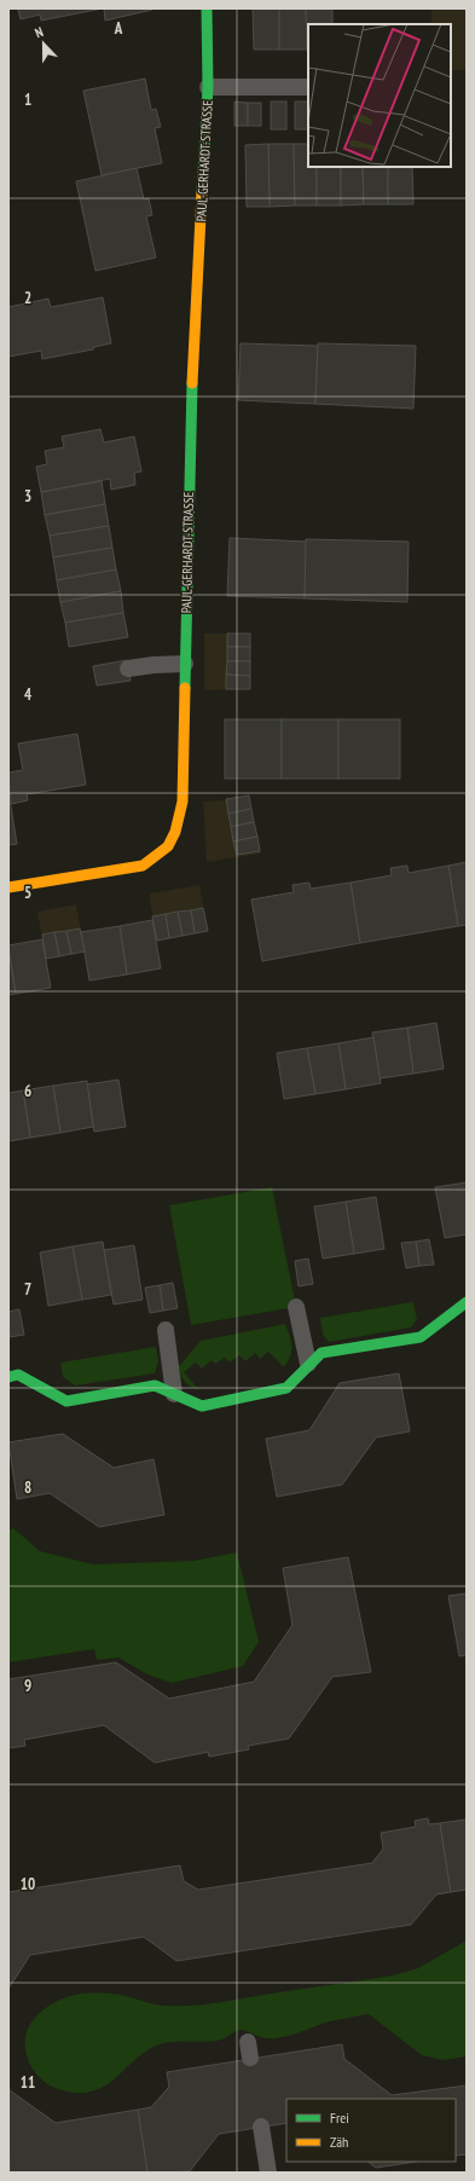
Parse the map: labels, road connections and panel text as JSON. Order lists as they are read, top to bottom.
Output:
{
  "streets": {
    "street": ["PAUL-GERHARDT-STRASSE"]
  },
  "legend": ["Frei", "Zäh"],
  "north": "top",
  "grid": {
    "columns": ["A"],
    "rows": [
      "1",
      "2",
      "3",
      "4",
      "5",
      "6",
      "7",
      "8",
      "9",
      "10",
      "11"
    ]
  }
}
